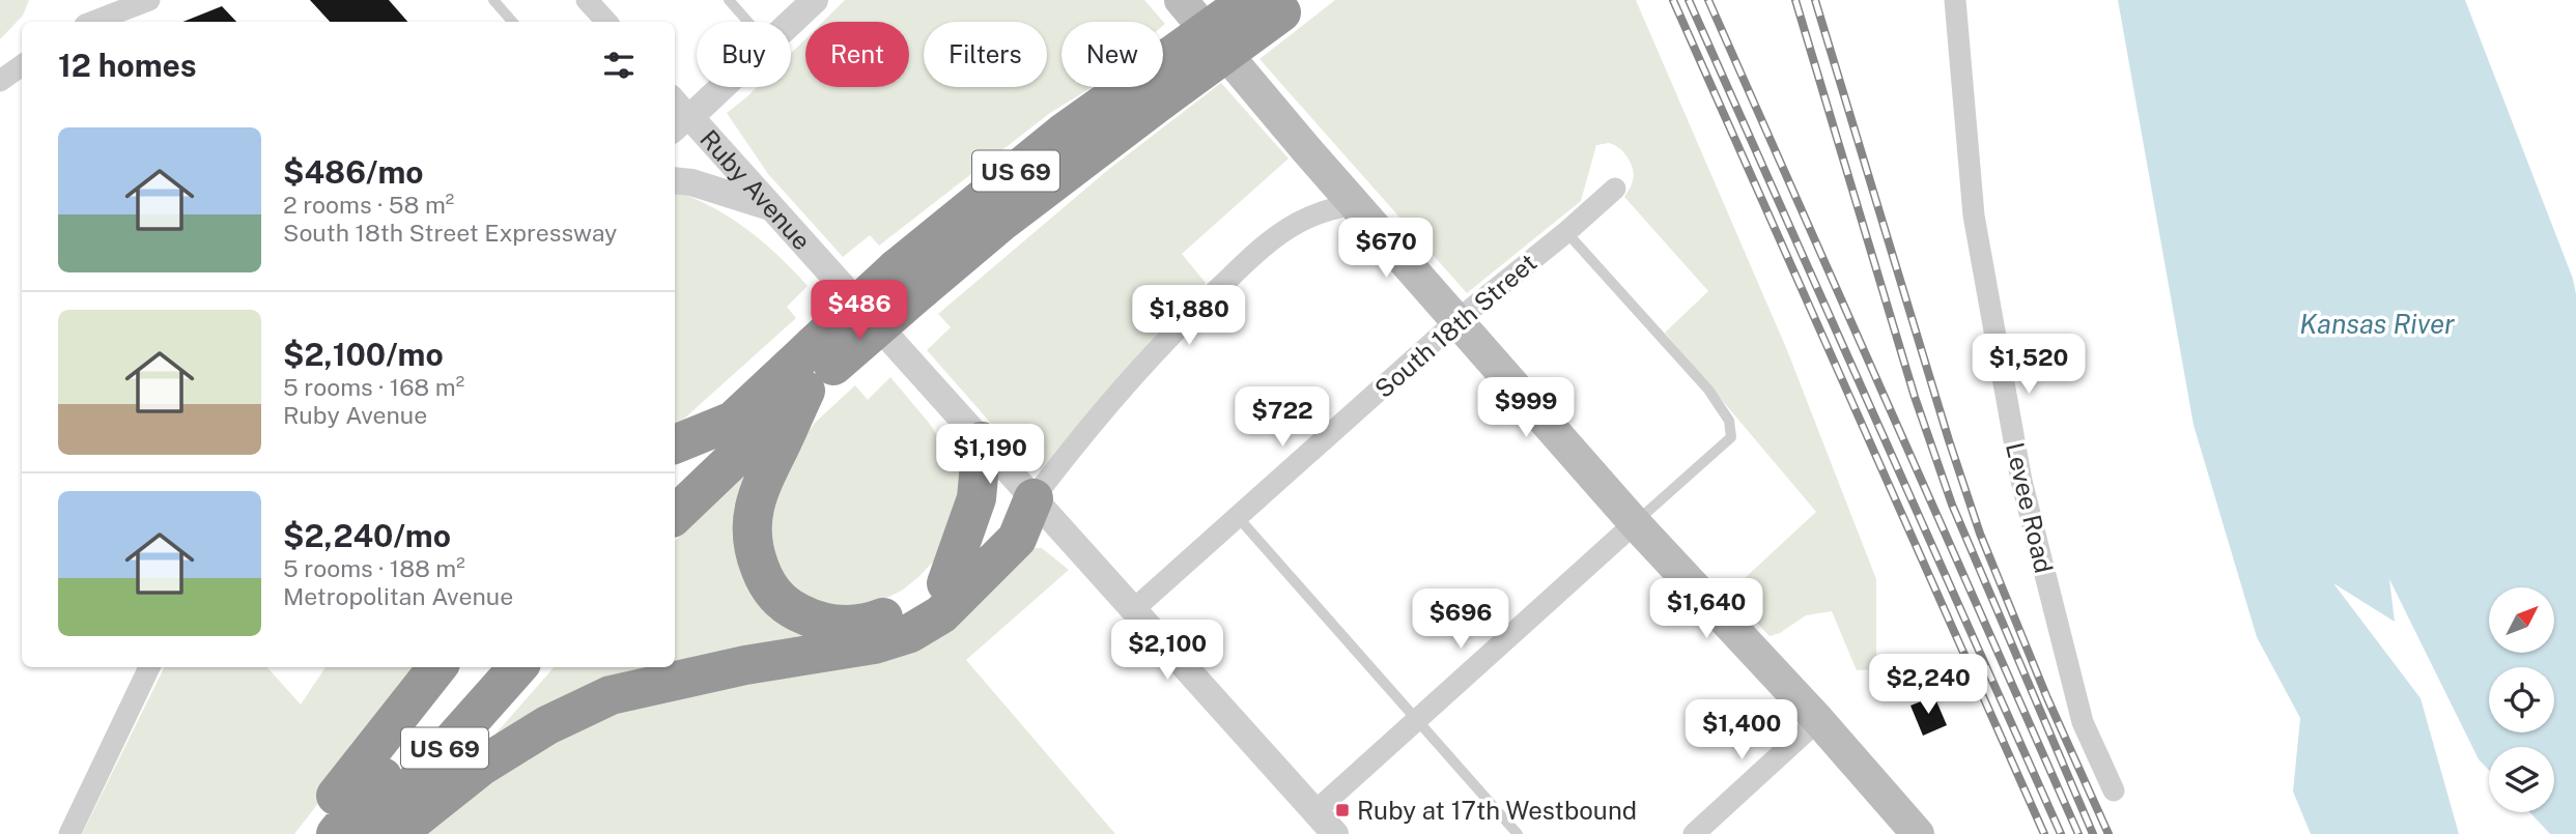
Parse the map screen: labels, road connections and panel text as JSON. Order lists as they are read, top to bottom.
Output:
{
  "streets": {
    "highway": ["US 69"],
    "street": ["Ruby Avenue", "South 18th Street", "Levee Road"]
  },
  "crossings": [
    ["Ruby Avenue", "South 18th Street"]
  ],
  "water": ["Kansas River"],
  "places": {
    "transit": ["Ruby at 17th Westbound"]
  },
  "north": "top right",
  "page": {
    "chip": [
      "Buy",
      "Rent",
      "Filters",
      "New"
    ],
    "heading": "12 homes",
    "list": [
      {
        "name": "$486/mo",
        "note": "2 rooms · 58 m² · South 18th Street Expressway"
      },
      {
        "name": "$2,100/mo",
        "note": "5 rooms · 168 m² · Ruby Avenue"
      },
      {
        "name": "$2,240/mo",
        "note": "5 rooms · 188 m² · Metropolitan Avenue"
      }
    ],
    "price": [
      "$670",
      "$486",
      "$1,880",
      "$1,520",
      "$999",
      "$722",
      "$1,190",
      "$1,640",
      "$696",
      "$2,100",
      "$2,240",
      "$1,400"
    ]
  }
}
